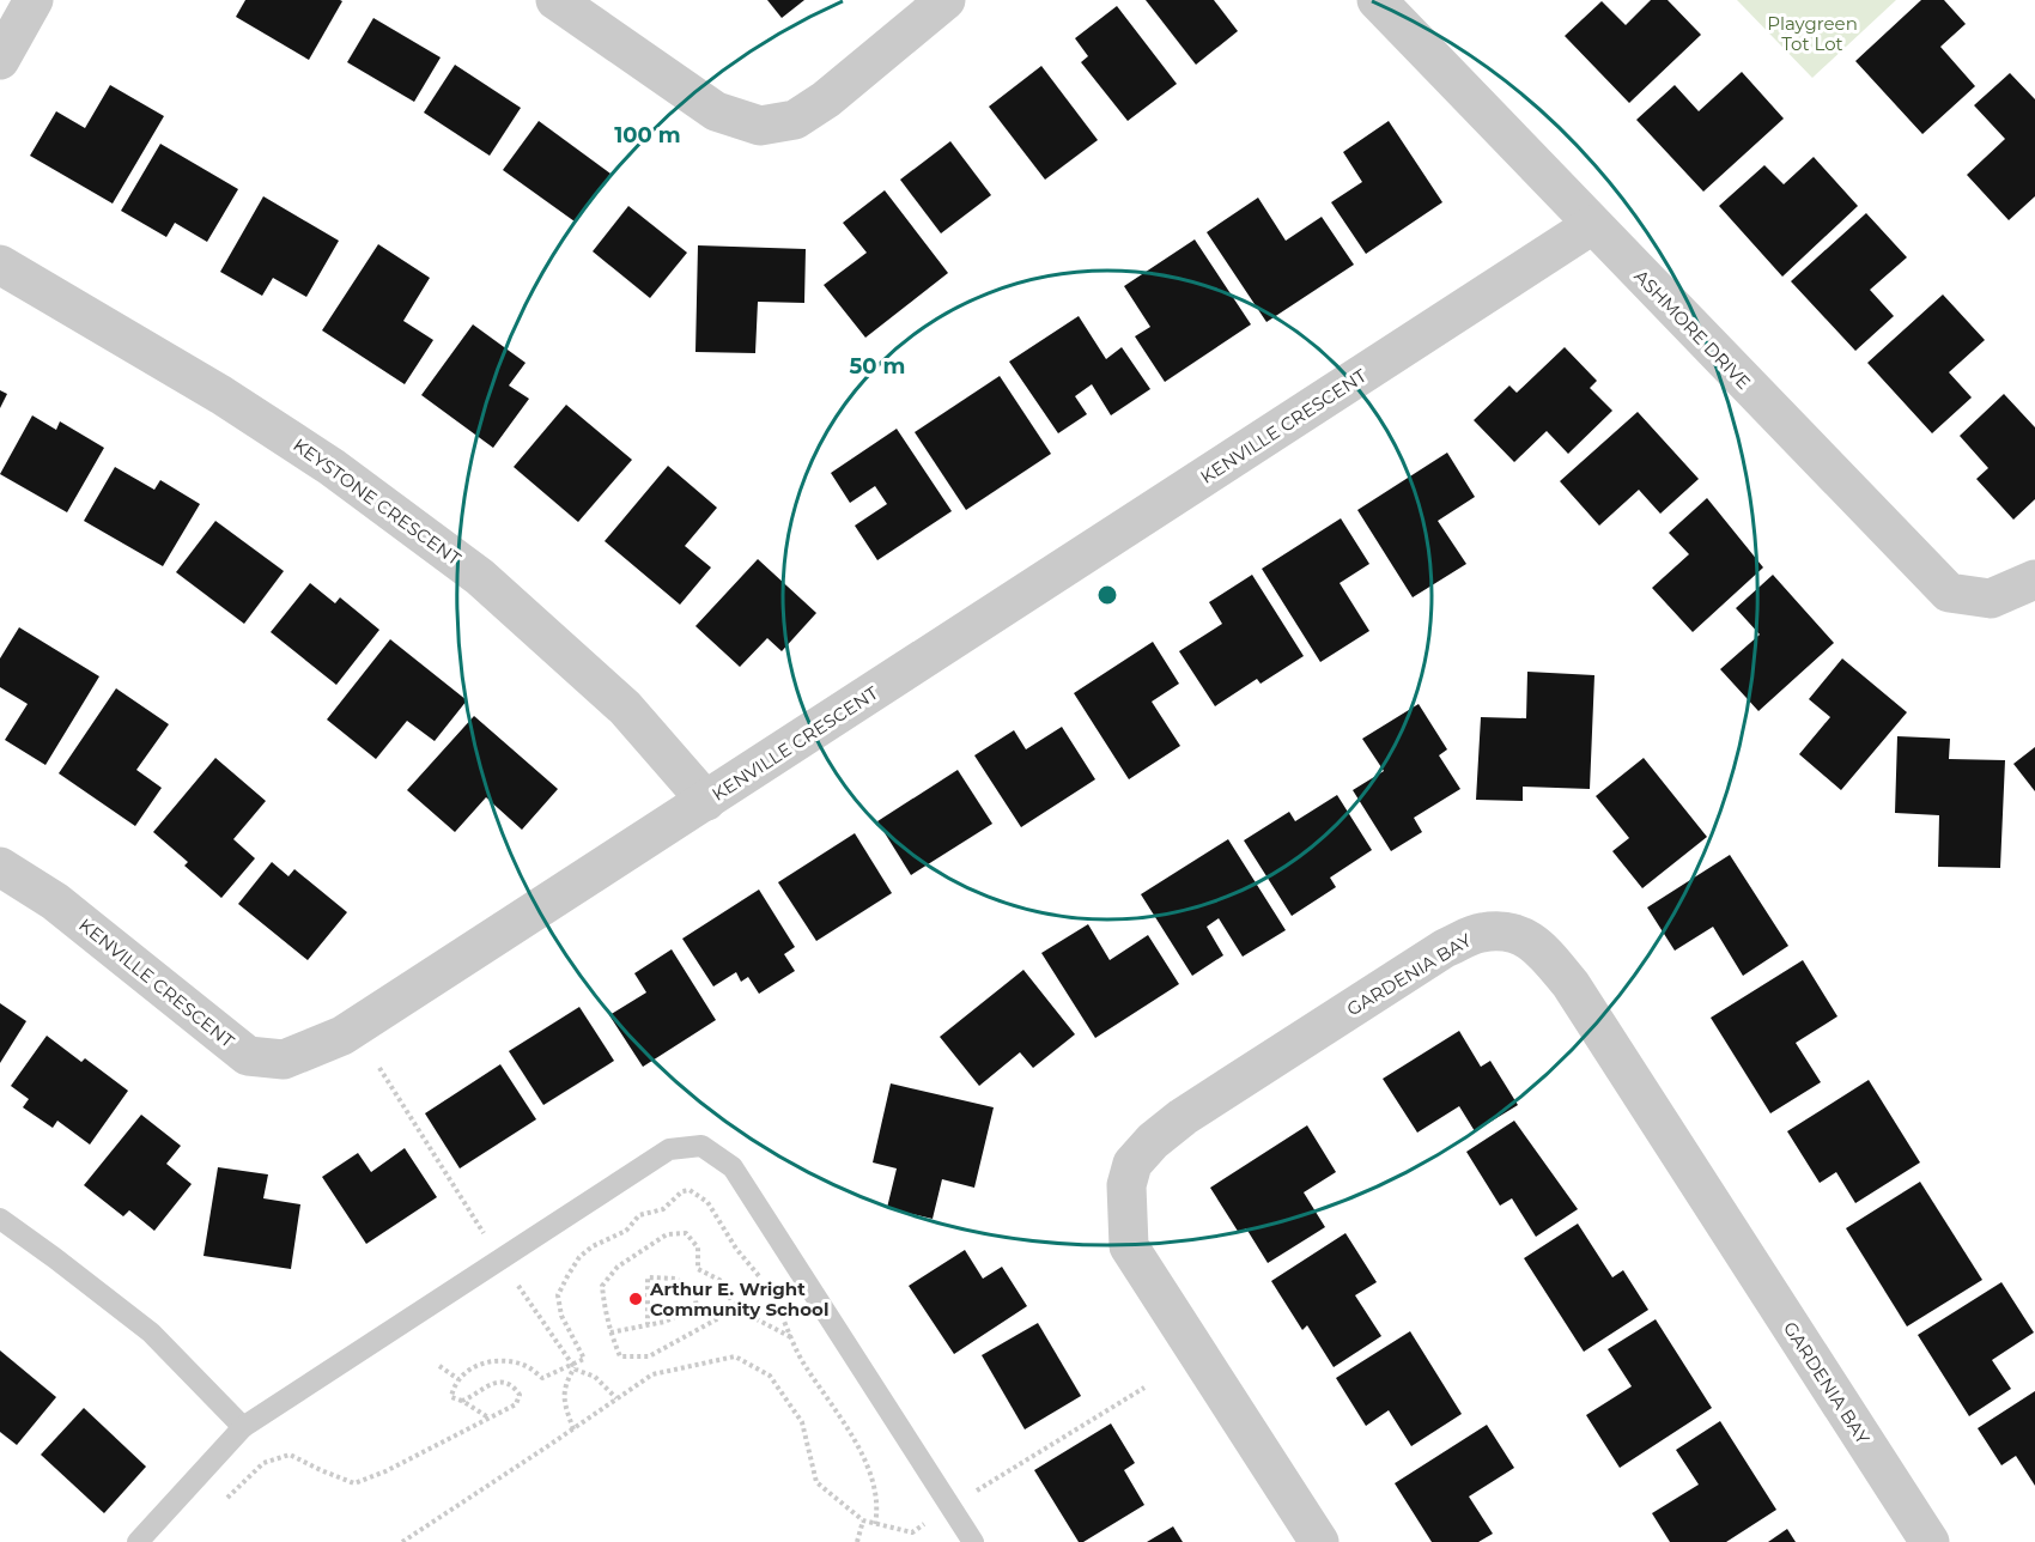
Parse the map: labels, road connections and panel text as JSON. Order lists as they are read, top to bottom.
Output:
{
  "streets": {
    "street": [
      "ASHMORE DRIVE",
      "KENVILLE CRESCENT",
      "KEYSTONE CRESCENT",
      "GARDENIA BAY"
    ]
  },
  "crossings": [
    ["ASHMORE DRIVE", "KENVILLE CRESCENT"],
    ["KENVILLE CRESCENT", "KEYSTONE CRESCENT"]
  ],
  "parks": ["Playgreen Tot Lot"],
  "places": ["Arthur E. Wright Community School"],
  "rings": ["100 m", "50 m"]
}
